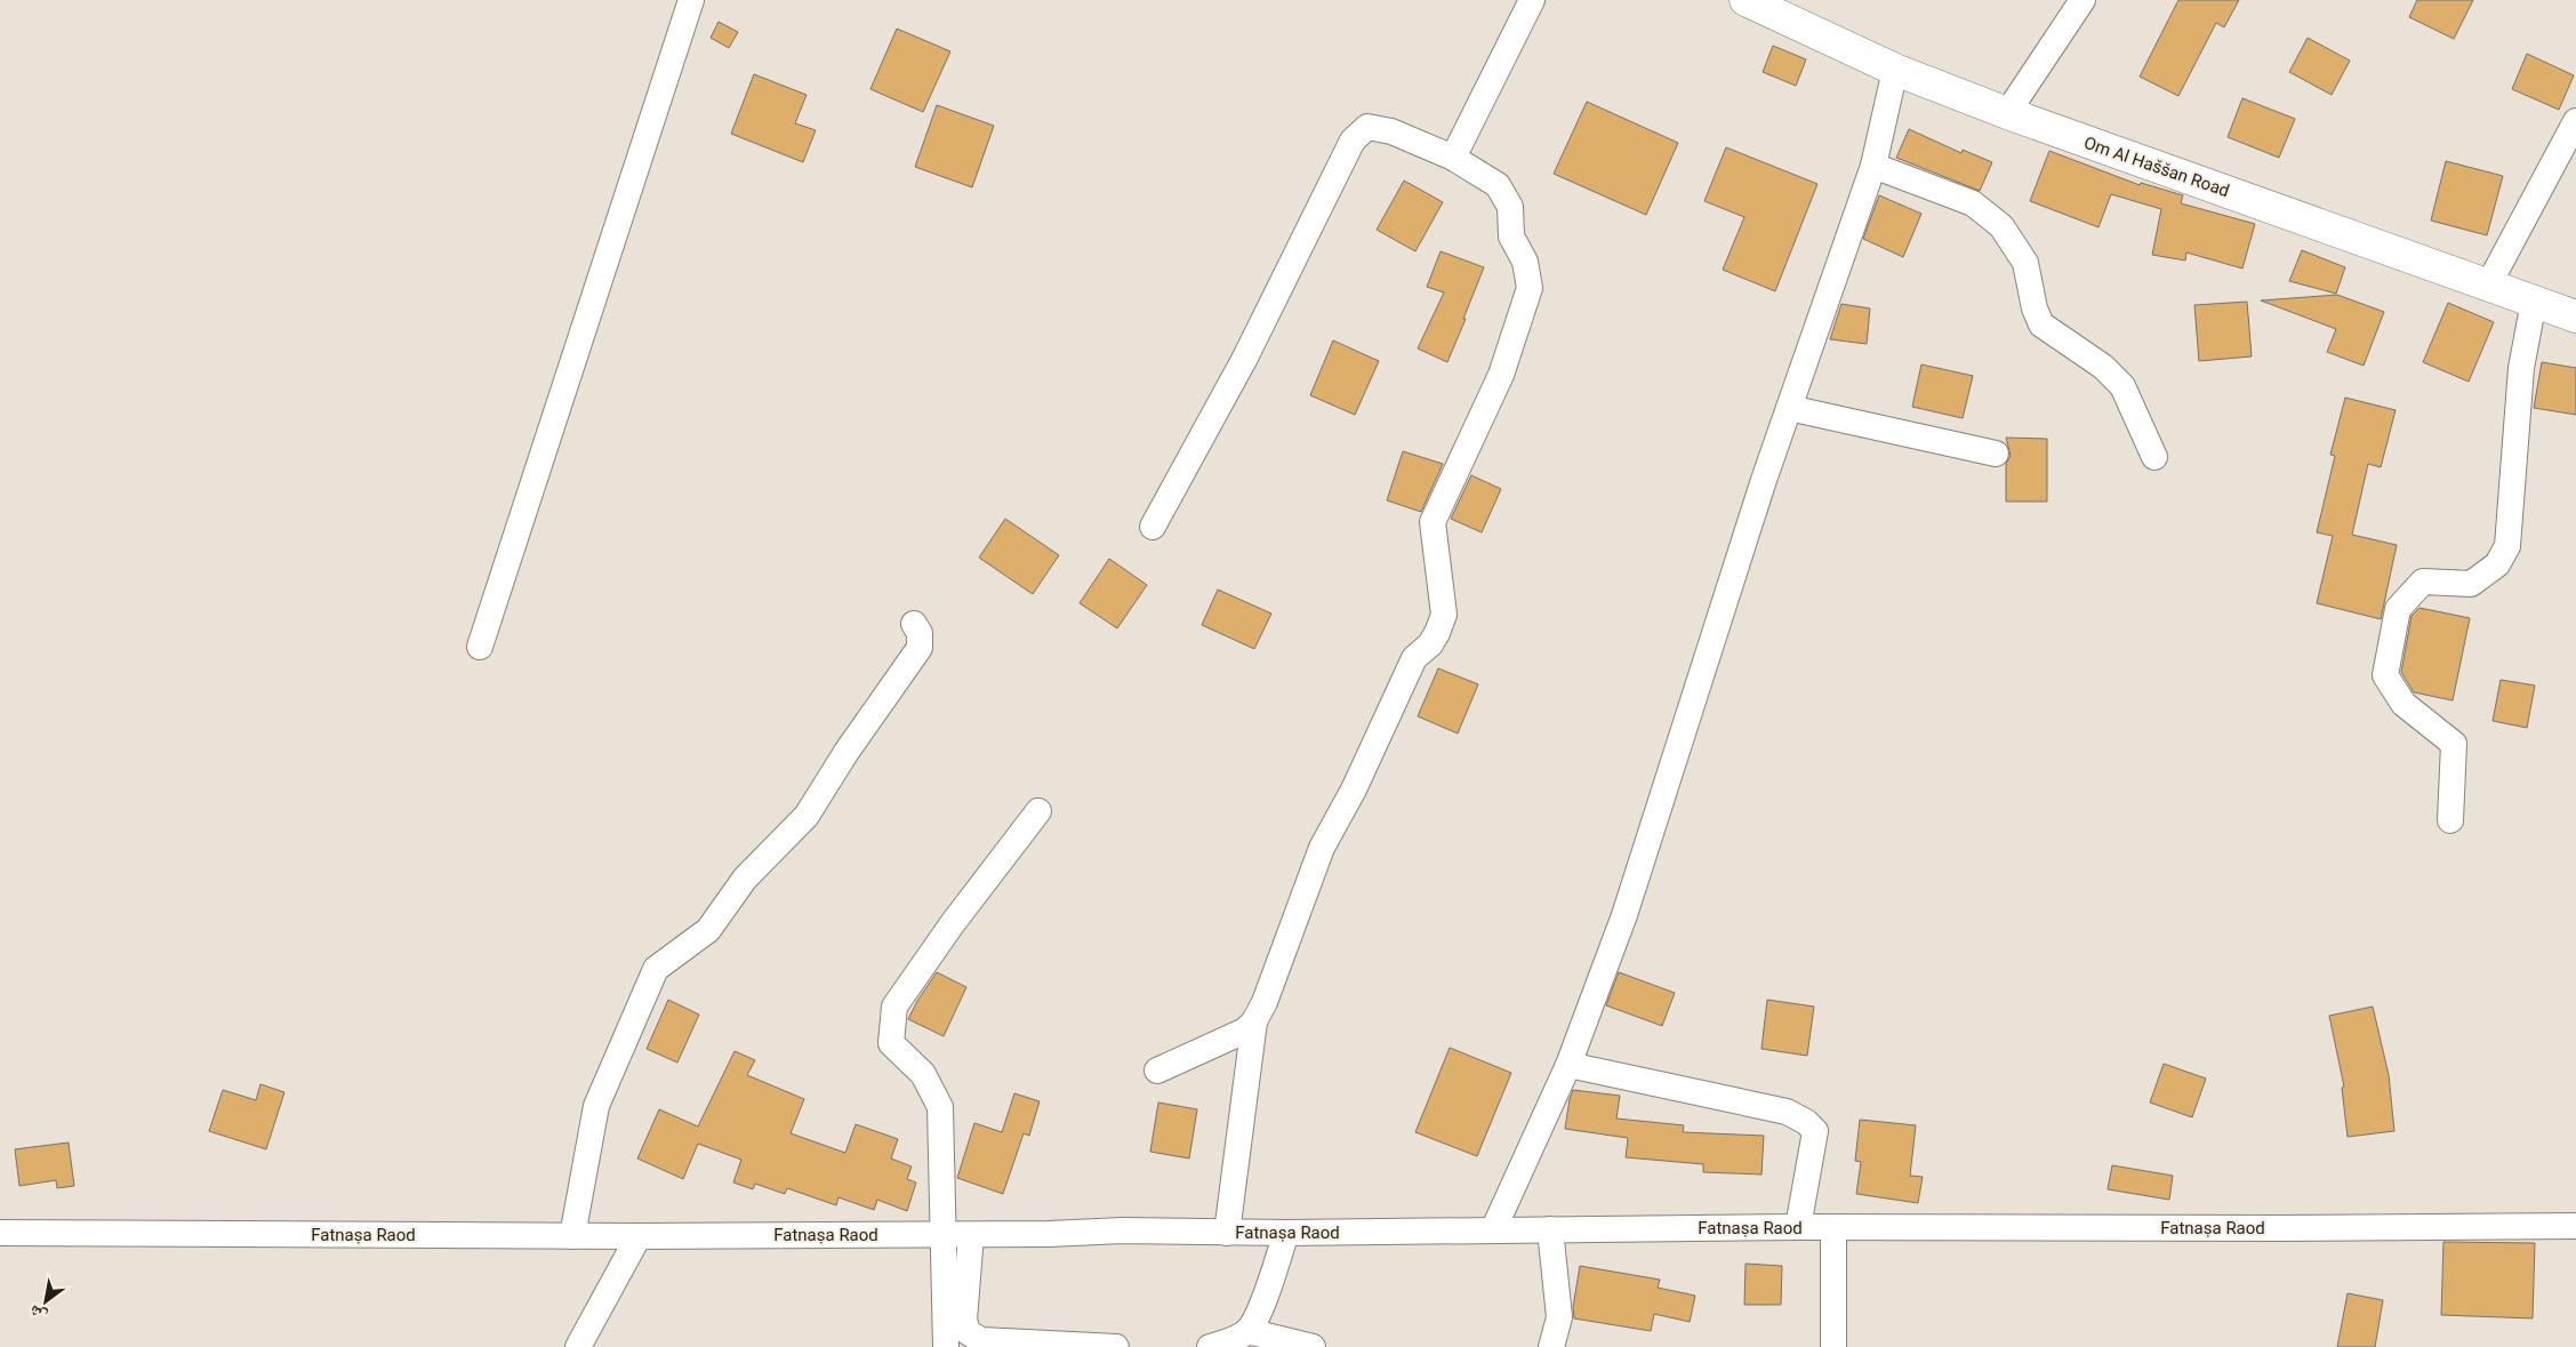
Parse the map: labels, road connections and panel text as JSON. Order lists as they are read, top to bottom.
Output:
{
  "streets": {
    "street": ["Om Al Haššan Road", "Fatnaṣa Raod"]
  },
  "north": "bottom left"
}
